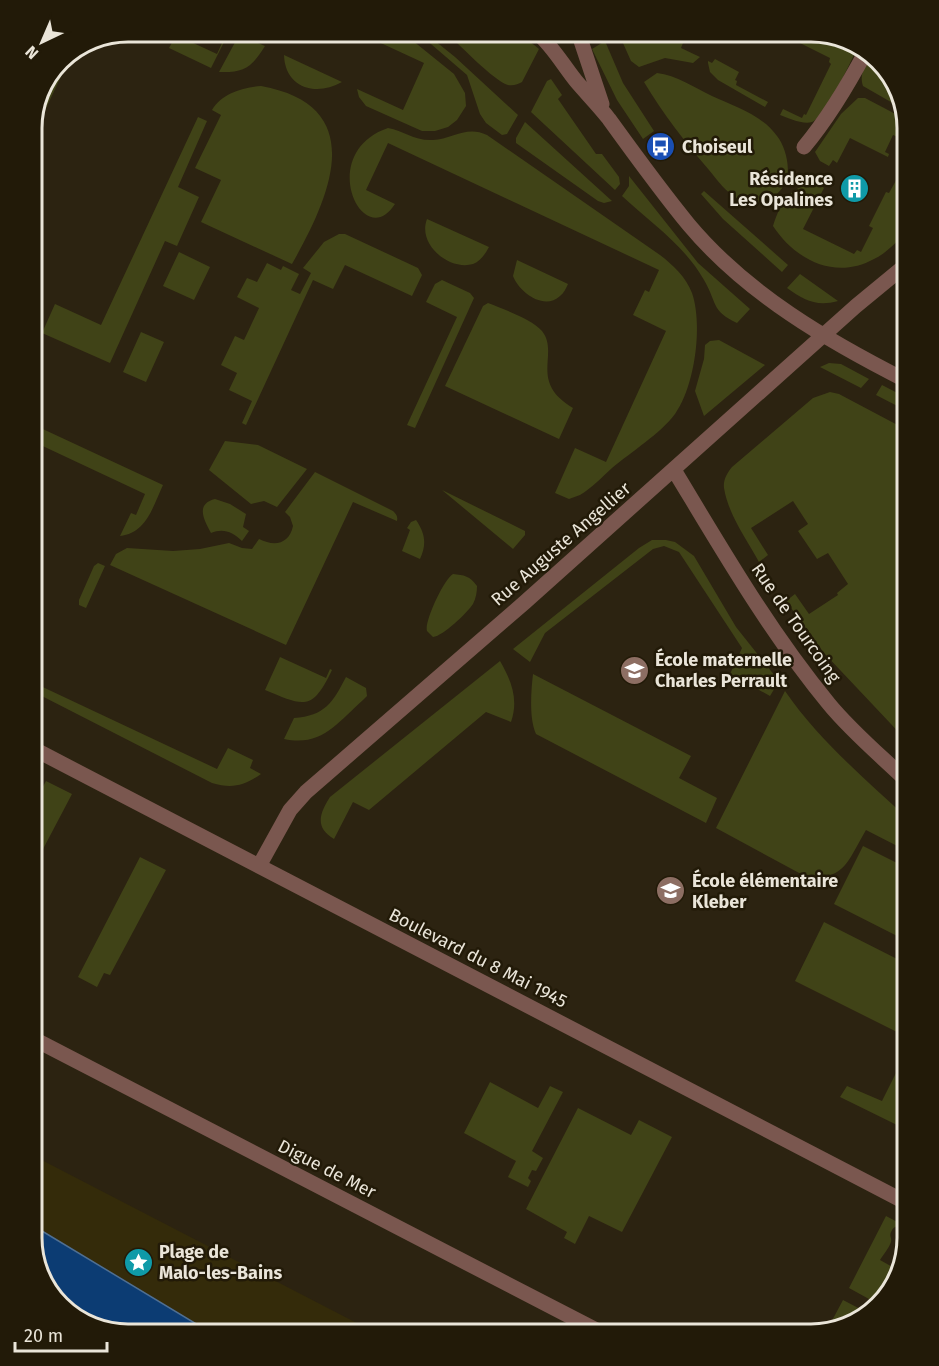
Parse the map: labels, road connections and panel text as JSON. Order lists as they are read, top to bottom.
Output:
{
  "streets": {
    "street": [
      "Rue Auguste Angellier",
      "Rue de Tourcoing",
      "Boulevard du 8 Mai 1945",
      "Digue de Mer"
    ]
  },
  "crossings": [
    ["Rue Auguste Angellier", "Rue de Tourcoing"],
    ["Rue Auguste Angellier", "Boulevard du 8 Mai 1945"]
  ],
  "places": {
    "bus stop": ["Choiseul"],
    "building": ["Résidence Les Opalines"],
    "school or university": ["École maternelle Charles Perrault", "École élémentaire Kleber"],
    "place": ["Plage de Malo-les-Bains"]
  },
  "scale_bar": "20 m",
  "north": "bottom left"
}
